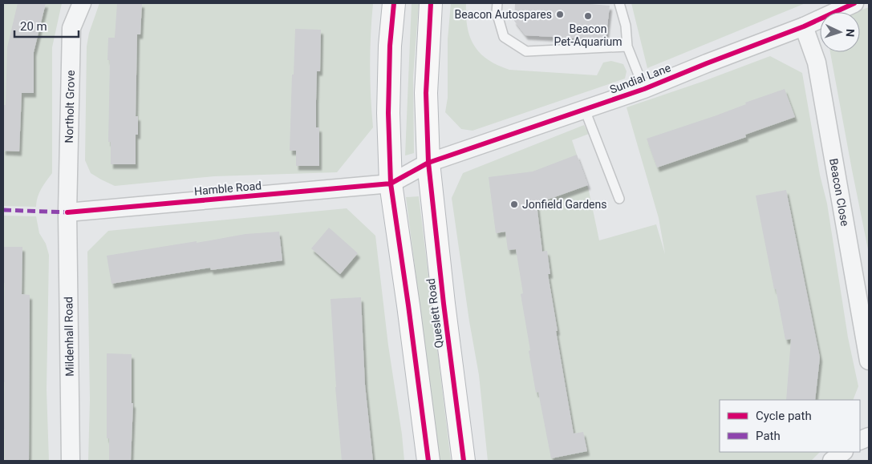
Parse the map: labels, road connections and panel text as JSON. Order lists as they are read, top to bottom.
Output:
{
  "streets": {
    "highway": ["Queslett Road"],
    "street": [
      "Sundial Lane",
      "Northolt Grove",
      "Hamble Road",
      "Beacon Close",
      "Mildenhall Road"
    ]
  },
  "crossings": [
    ["Sundial Lane", "Beacon Close"],
    ["Sundial Lane", "Queslett Road"],
    ["Northolt Grove", "Hamble Road"],
    ["Northolt Grove", "Mildenhall Road"],
    ["Hamble Road", "Mildenhall Road"]
  ],
  "places": ["Beacon Autospares", "Beacon Pet-Aquarium", "Jonfield Gardens"],
  "legend": ["Cycle path", "Path"],
  "scale_bar": "20 m",
  "north": "right"
}
